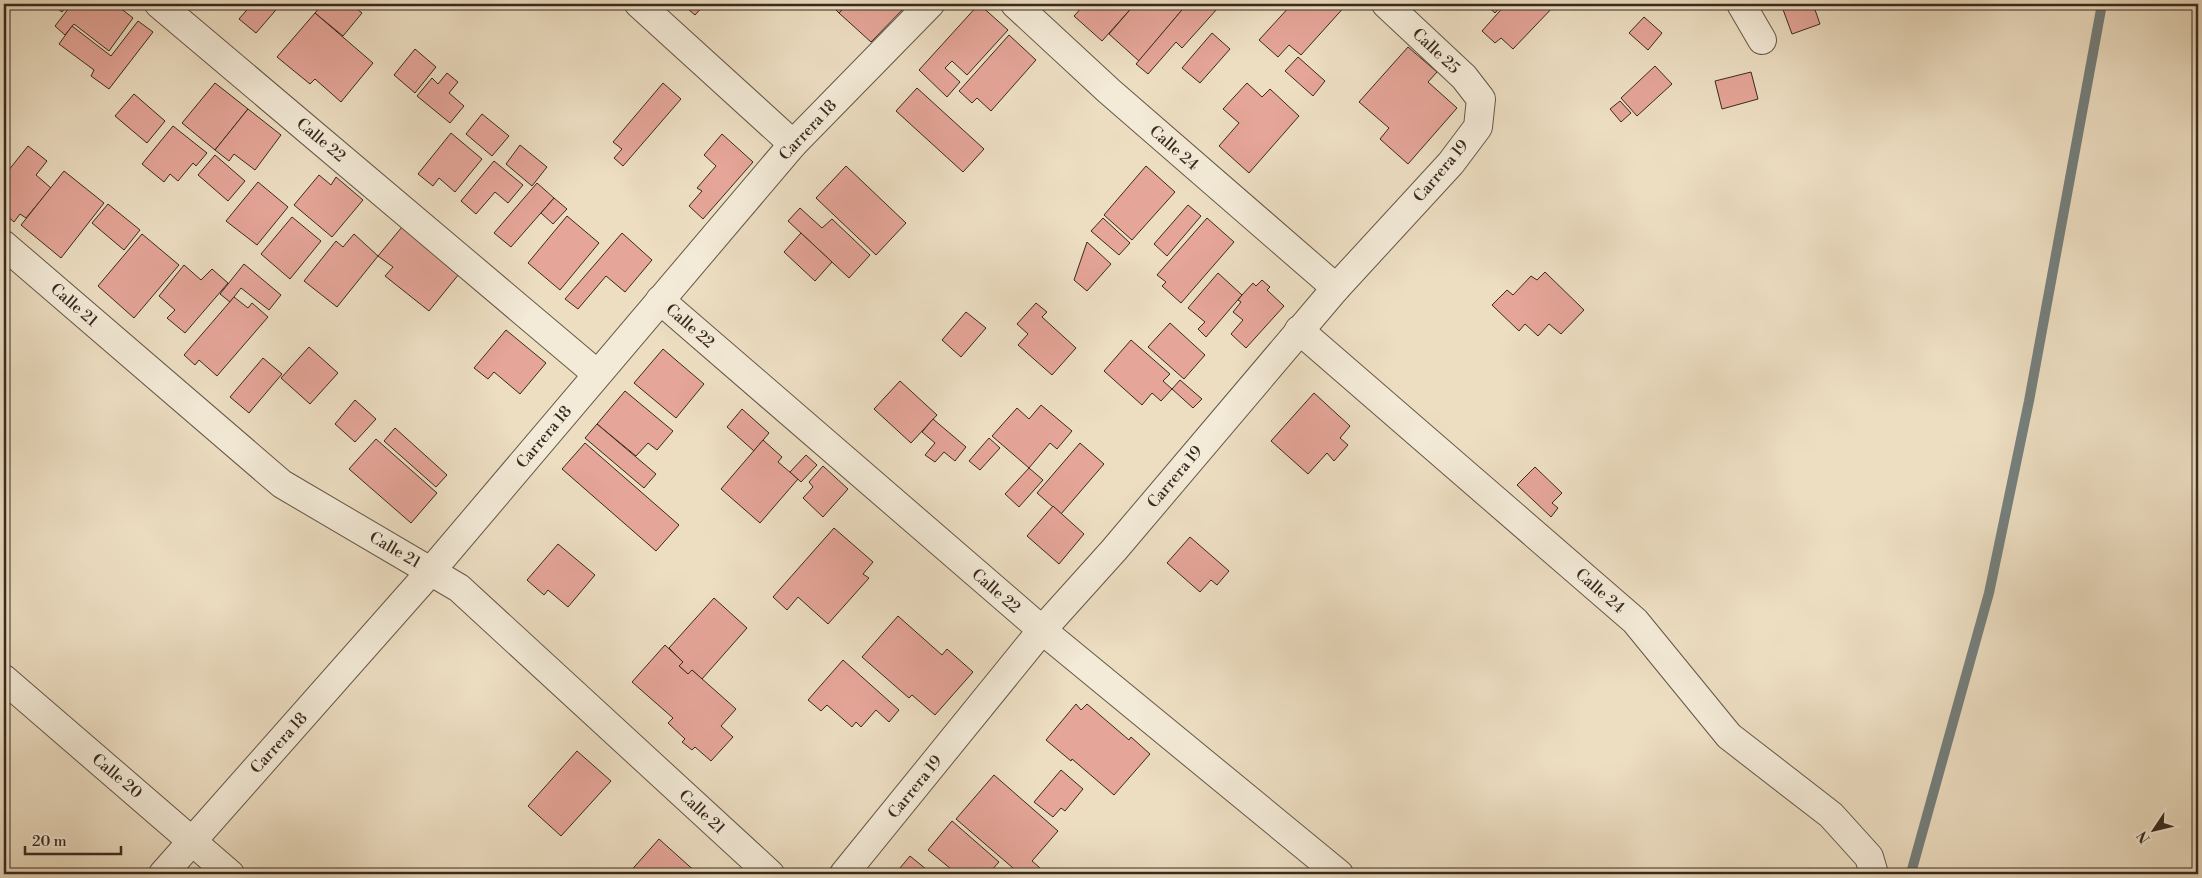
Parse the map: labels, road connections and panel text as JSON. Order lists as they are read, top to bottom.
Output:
{
  "streets": {
    "street": [
      "Calle 25",
      "Carrera 18",
      "Calle 22",
      "Calle 24",
      "Carrera 19",
      "Calle 21",
      "Calle 20"
    ]
  },
  "crossings": [
    ["Calle 25", "Carrera 19"],
    ["Carrera 18", "Calle 22"],
    ["Carrera 18", "Calle 21"],
    ["Carrera 18", "Calle 20"],
    ["Calle 22", "Carrera 19"],
    ["Calle 24", "Carrera 19"]
  ],
  "scale_bar": "20 m",
  "north": "bottom left"
}
